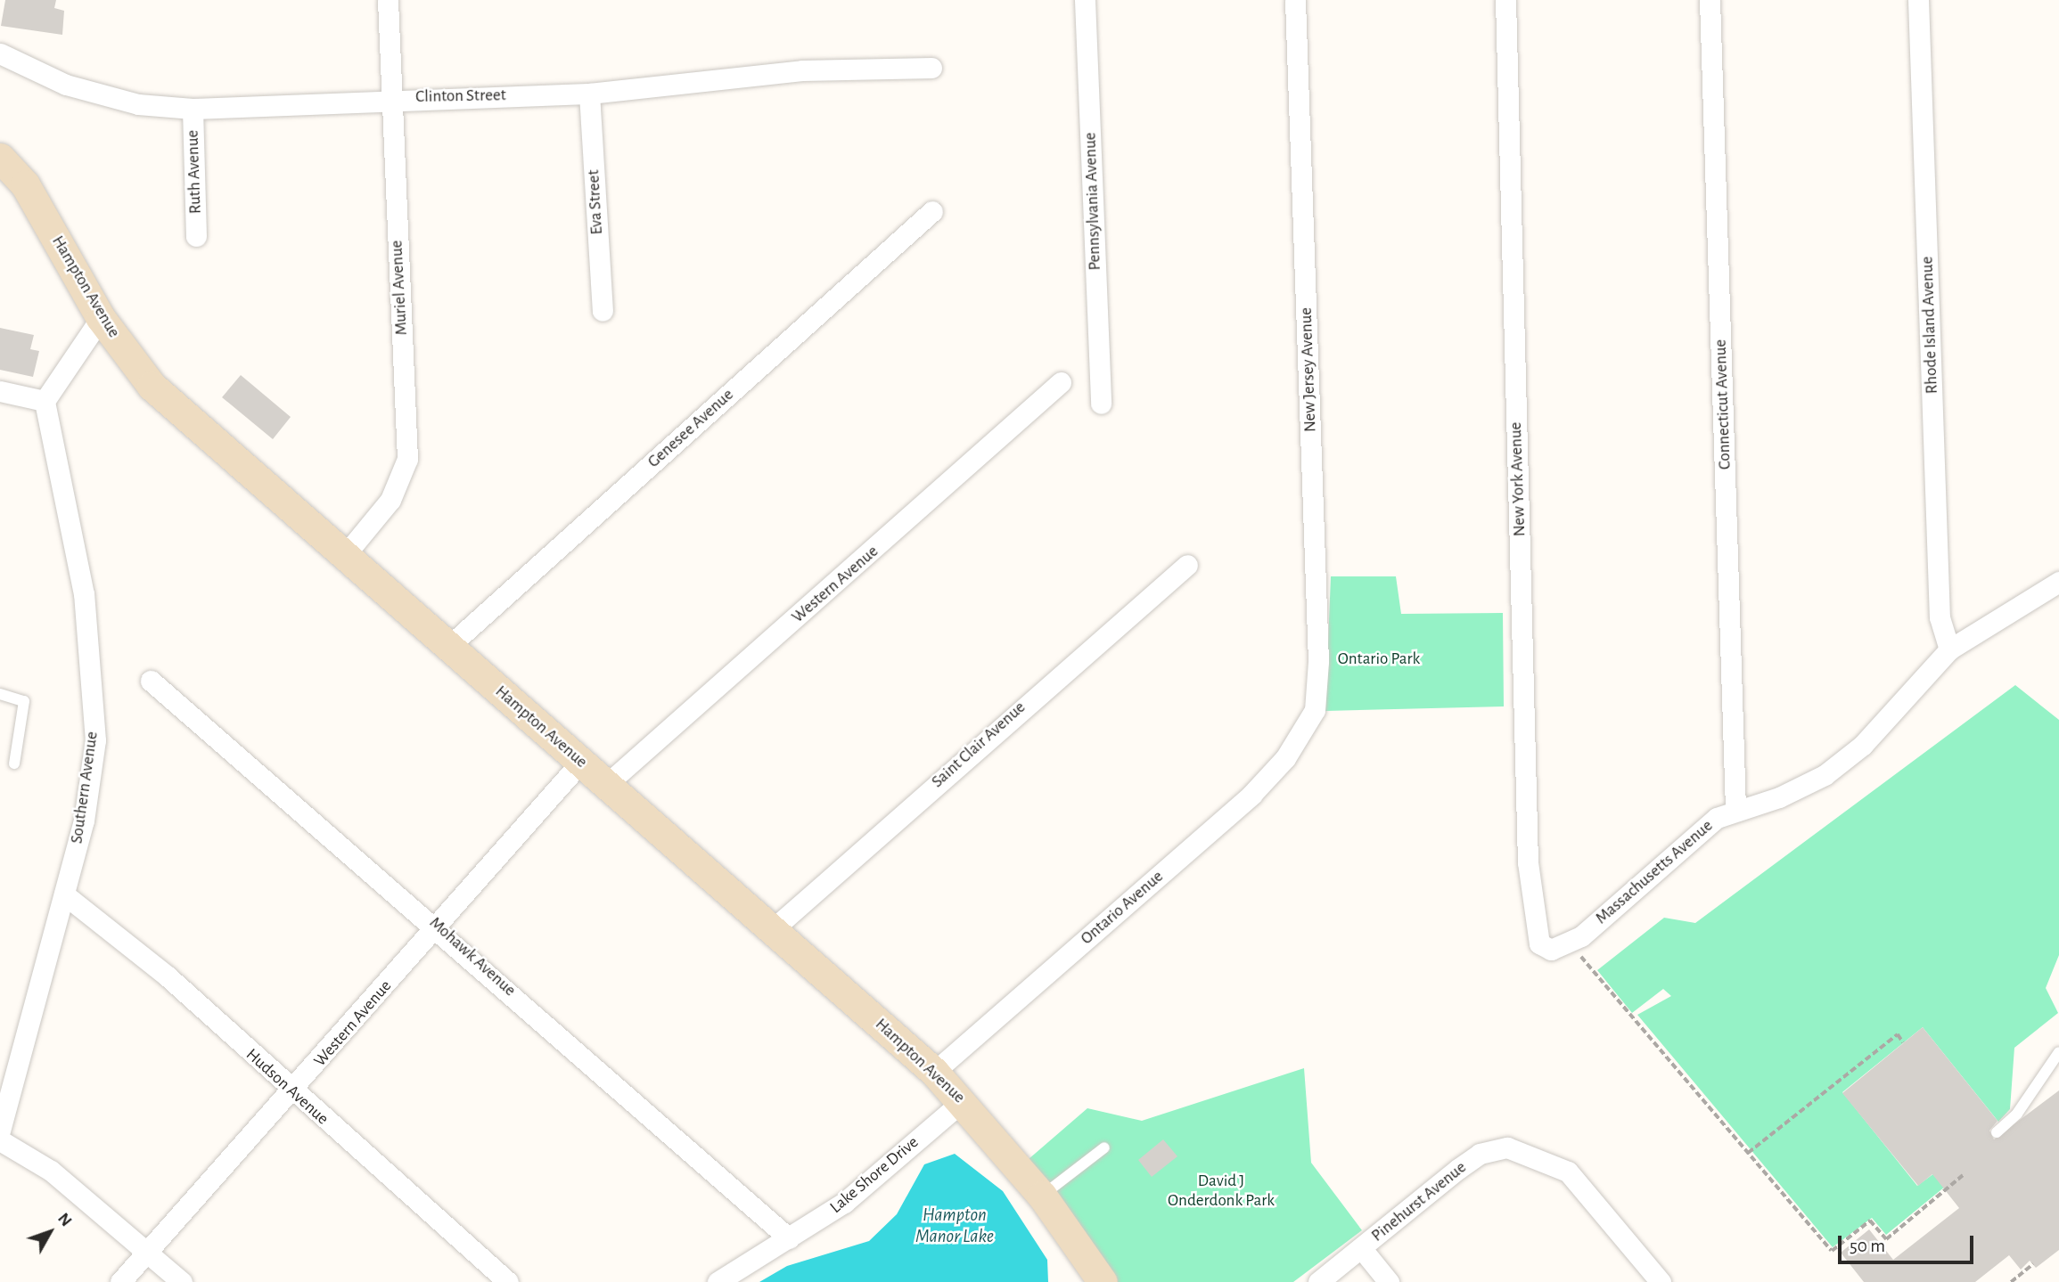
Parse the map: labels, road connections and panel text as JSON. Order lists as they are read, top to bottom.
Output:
{
  "streets": {
    "street": [
      "Clinton Street",
      "Ruth Avenue",
      "Pennsylvania Avenue",
      "Eva Street",
      "Hampton Avenue",
      "Muriel Avenue",
      "Rhode Island Avenue",
      "New Jersey Avenue",
      "Connecticut Avenue",
      "Genesee Avenue",
      "New York Avenue",
      "Western Avenue",
      "Saint Clair Avenue",
      "Southern Avenue",
      "Massachusetts Avenue",
      "Ontario Avenue",
      "Mohawk Avenue",
      "Hudson Avenue",
      "Lake Shore Drive",
      "Pinehurst Avenue"
    ]
  },
  "crossings": [
    ["Clinton Street", "Ruth Avenue"],
    ["Clinton Street", "Eva Street"],
    ["Clinton Street", "Muriel Avenue"],
    ["Hampton Avenue", "Muriel Avenue"],
    ["Hampton Avenue", "Genesee Avenue"],
    ["Hampton Avenue", "Western Avenue"],
    ["Hampton Avenue", "Saint Clair Avenue"],
    ["Hampton Avenue", "Ontario Avenue"],
    ["Hampton Avenue", "Lake Shore Drive"],
    ["Rhode Island Avenue", "Massachusetts Avenue"],
    ["New Jersey Avenue", "Ontario Avenue"],
    ["Connecticut Avenue", "Massachusetts Avenue"],
    ["New York Avenue", "Massachusetts Avenue"],
    ["Western Avenue", "Mohawk Avenue"],
    ["Western Avenue", "Hudson Avenue"],
    ["Southern Avenue", "Hudson Avenue"],
    ["Mohawk Avenue", "Lake Shore Drive"]
  ],
  "water": ["Hampton Manor Lake"],
  "parks": ["Ontario Park", "David J Onderdonk Park"],
  "scale_bar": "50 m",
  "north": "top right"
}
